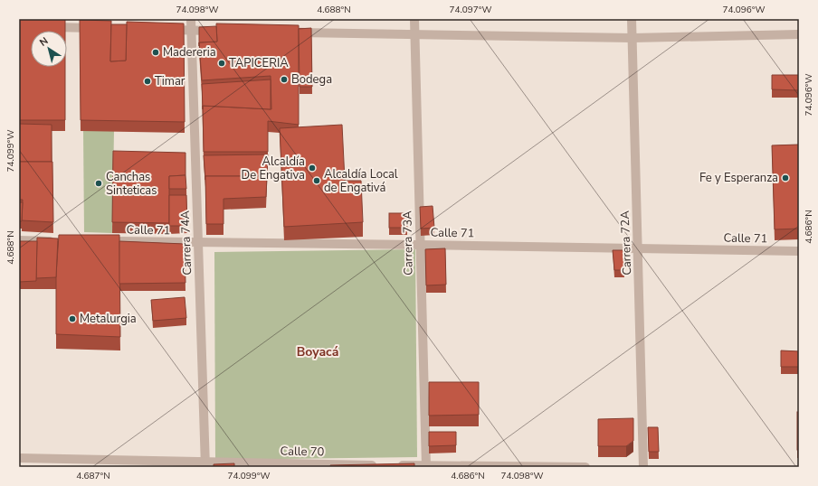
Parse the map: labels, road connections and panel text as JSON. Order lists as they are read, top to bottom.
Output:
{
  "streets": {
    "street": [
      "Calle 71",
      "Carrera 74A",
      "Carrera 73A",
      "Carrera 72A",
      "Calle 70"
    ]
  },
  "crossings": [
    ["Calle 71", "Carrera 74A"],
    ["Calle 71", "Carrera 73A"],
    ["Calle 71", "Carrera 72A"],
    ["Carrera 74A", "Calle 70"],
    ["Carrera 73A", "Calle 70"]
  ],
  "districts": ["Boyacá"],
  "places": [
    "Madereria",
    "TAPICERIA",
    "Bodega",
    "Timar",
    "Alcaldía De Engativa",
    "Fe y Esperanza",
    "Alcaldía Local de Engativá",
    "Canchas Sinteticas",
    "Metalurgia"
  ],
  "north": "top left",
  "coordinates": [
    "74.098°W",
    "4.688°N",
    "74.097°W",
    "74.096°W",
    "74.099°W",
    "4.686°N",
    "4.687°N"
  ]
}
